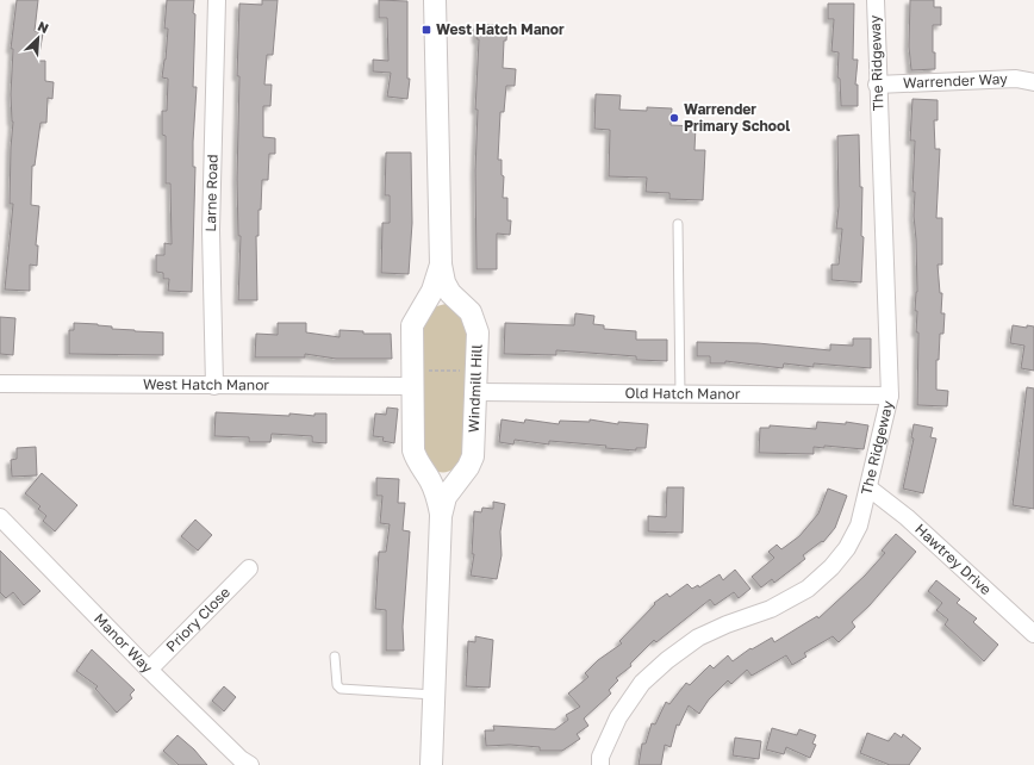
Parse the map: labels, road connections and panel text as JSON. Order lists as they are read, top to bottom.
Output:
{
  "streets": {
    "street": [
      "The Ridgeway",
      "Warrender Way",
      "Larne Road",
      "West Hatch Manor",
      "Windmill Hill",
      "Old Hatch Manor",
      "Hawtrey Drive",
      "Priory Close",
      "Manor Way"
    ]
  },
  "crossings": [
    ["The Ridgeway", "Warrender Way"],
    ["The Ridgeway", "Old Hatch Manor"],
    ["The Ridgeway", "Hawtrey Drive"],
    ["Larne Road", "West Hatch Manor"],
    ["West Hatch Manor", "Windmill Hill"],
    ["Windmill Hill", "Old Hatch Manor"],
    ["Priory Close", "Manor Way"]
  ],
  "places": {
    "transit": ["West Hatch Manor"],
    "other": ["Warrender Primary School"]
  },
  "north": "top right"
}
